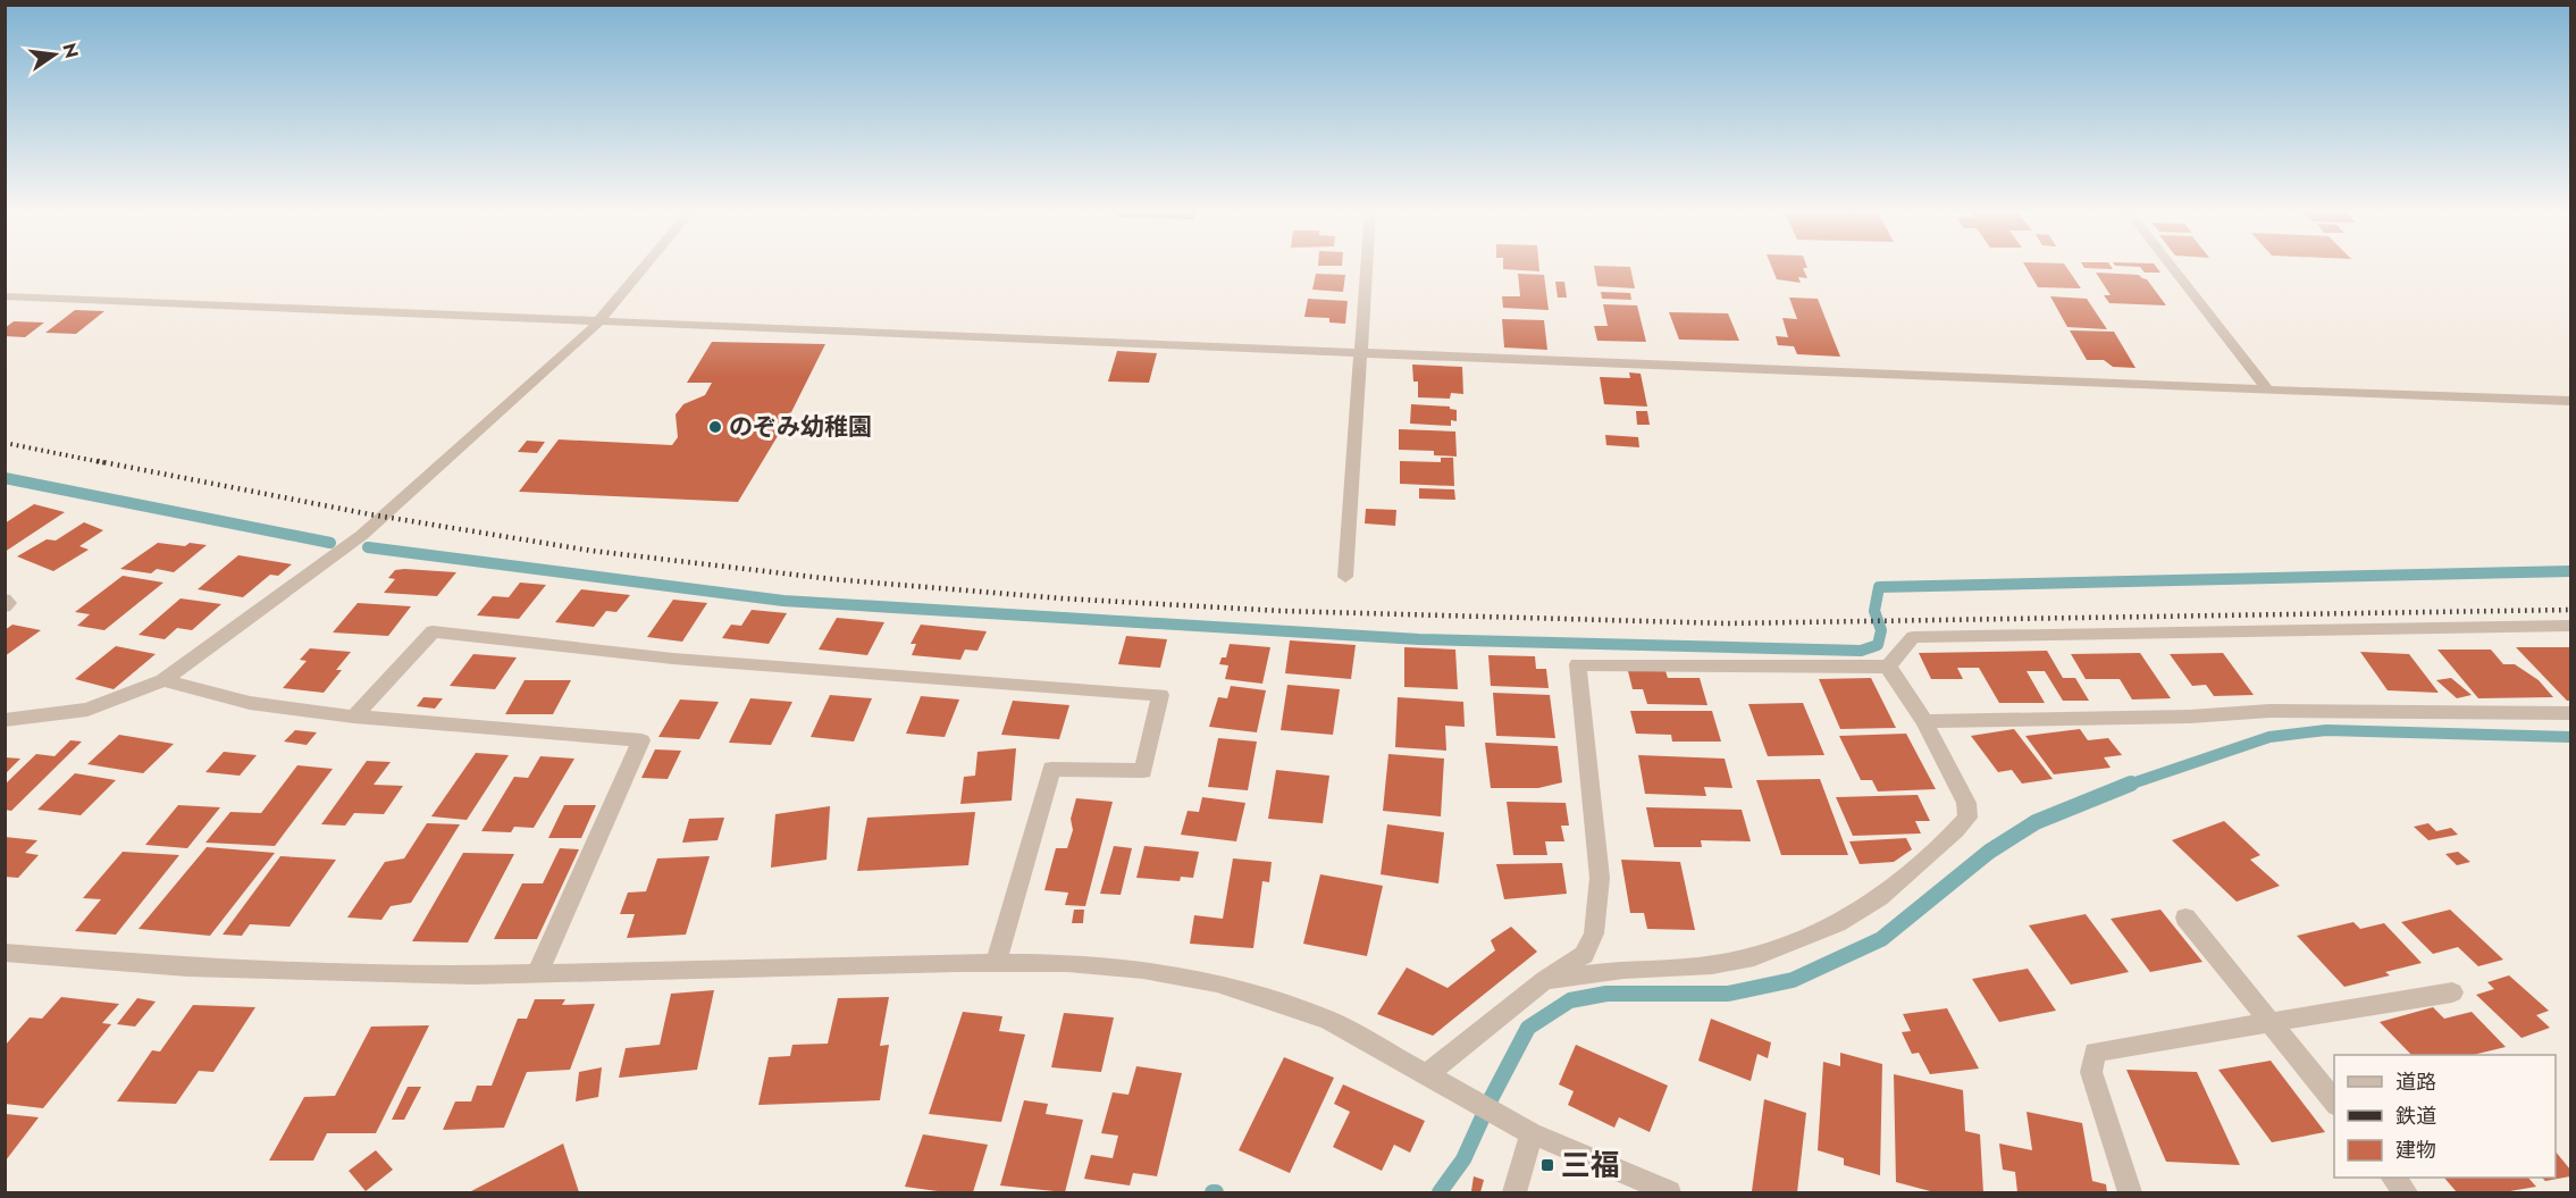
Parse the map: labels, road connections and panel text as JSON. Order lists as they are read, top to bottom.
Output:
{
  "places": {
    "other": ["のぞみ幼稚園"],
    "transit": ["三福"]
  },
  "legend": ["道路", "鉄道", "建物"],
  "north": "right"
}
